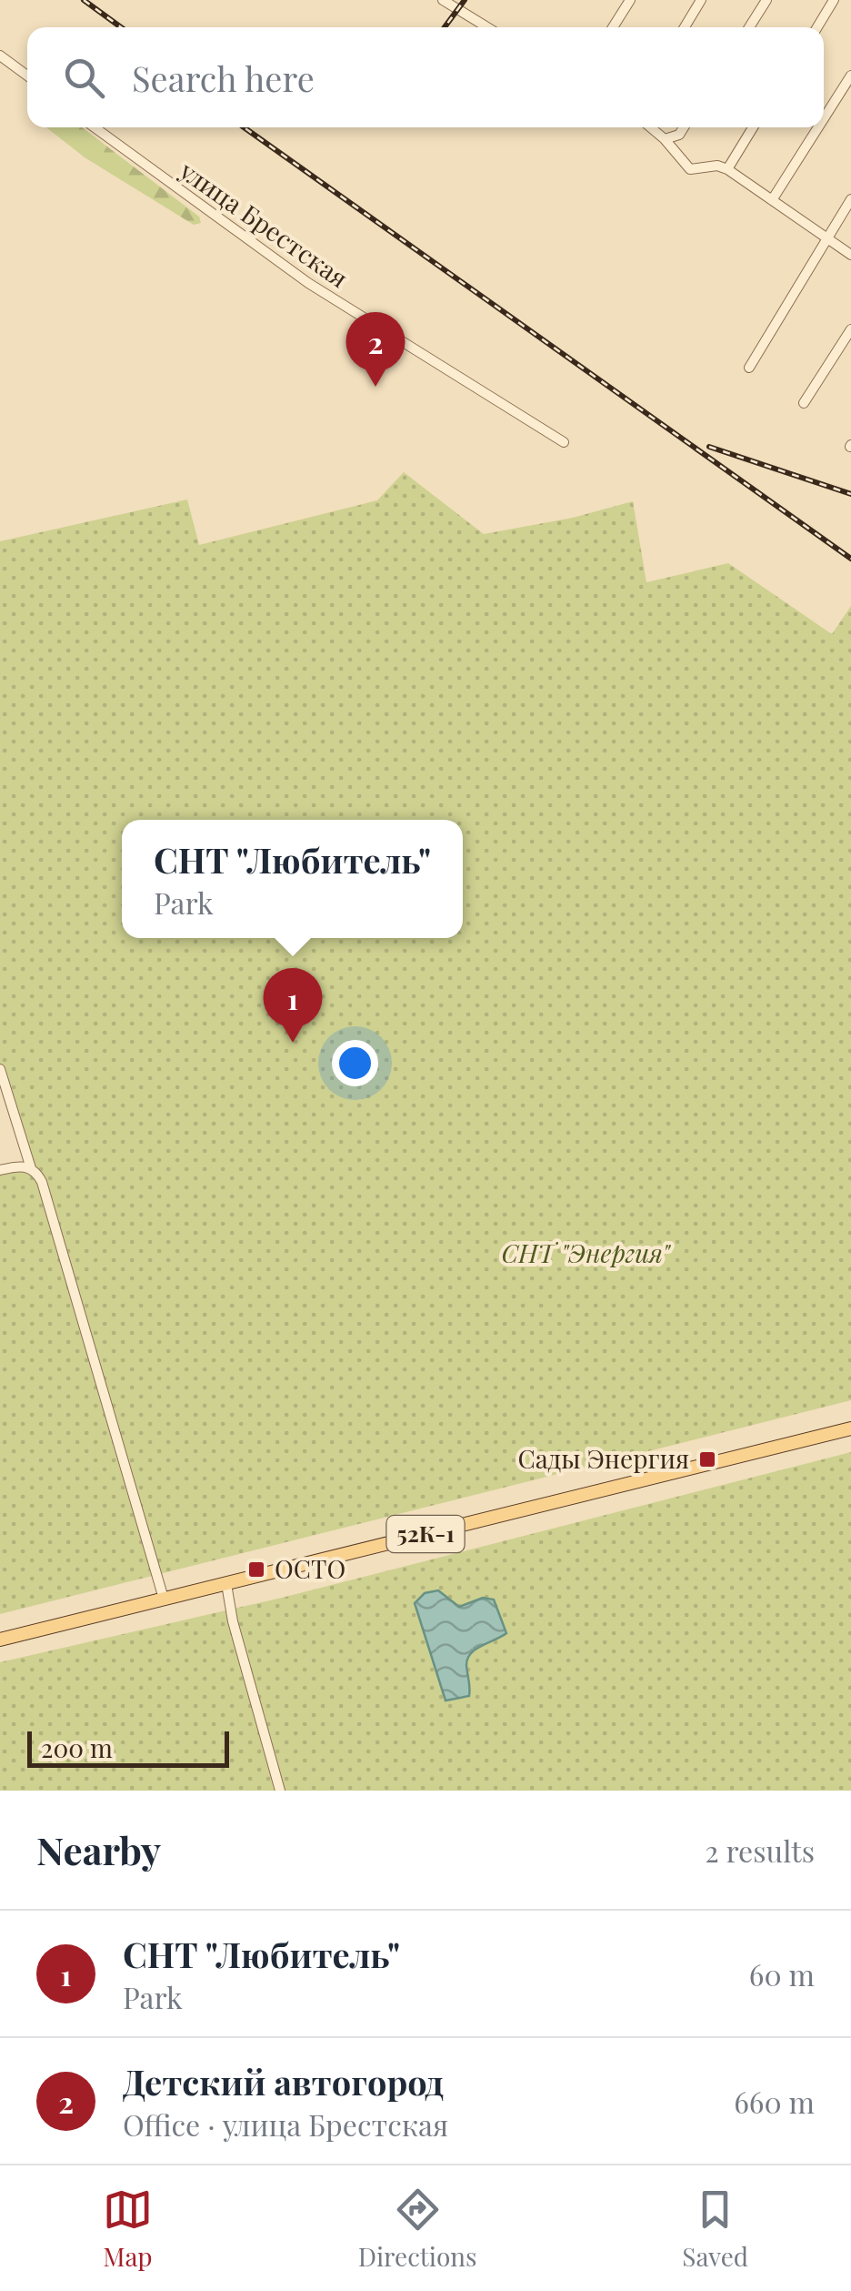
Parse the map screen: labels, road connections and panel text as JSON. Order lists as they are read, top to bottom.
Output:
{
  "streets": {
    "main road": ["52К-1"],
    "street": ["улица Брестская"]
  },
  "parks": ["СНТ \"Энергия\""],
  "places": {
    "transit": ["Сады Энергия", "ОСТО"]
  },
  "scale_bar": "200 m",
  "page": {
    "search": "Search here",
    "pins": ["2", "1"],
    "popup": ["СНТ \"Любитель\"", "Park"],
    "scale": "200 m",
    "heading": ["Nearby", "2 results"],
    "list": [
      {
        "mark": "1",
        "name": "СНТ \"Любитель\"",
        "note": "Park",
        "value": "60 m"
      },
      {
        "mark": "2",
        "name": "Детский автогород",
        "note": "Office · улица Брестская",
        "value": "660 m"
      }
    ],
    "nav": ["Map", "Directions", "Saved"]
  }
}
